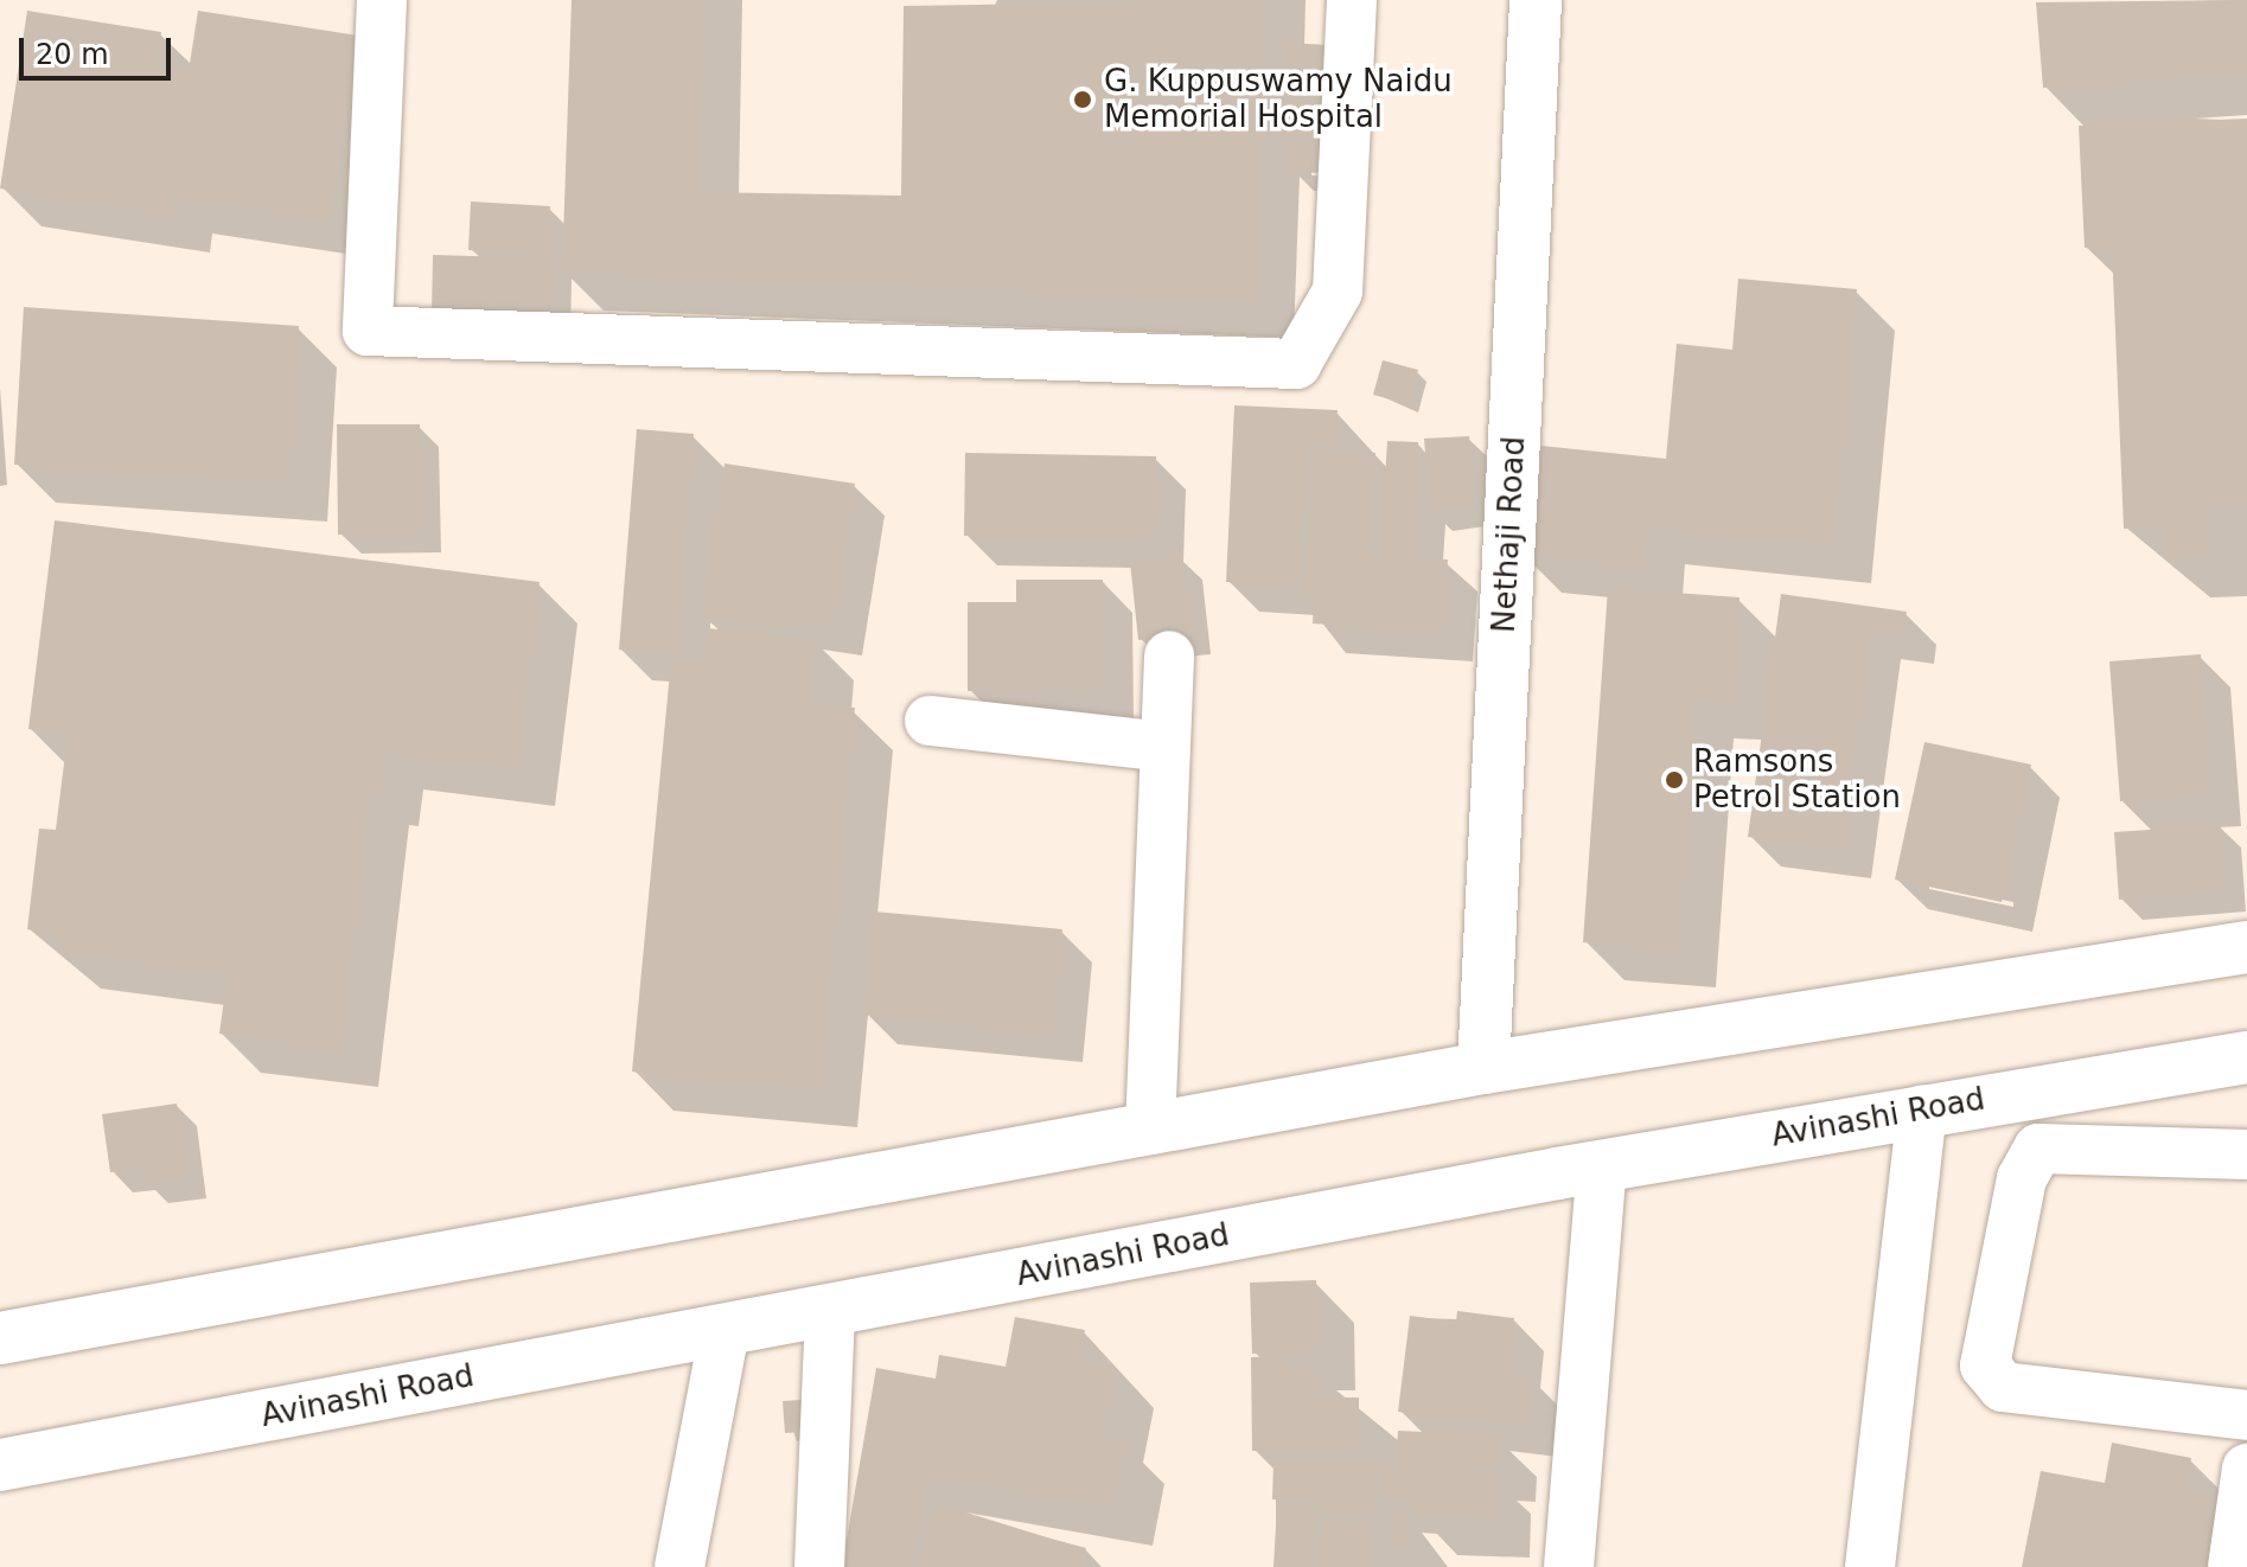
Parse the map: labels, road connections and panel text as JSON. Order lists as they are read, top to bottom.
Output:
{
  "streets": {
    "main road": ["Nethaji Road", "Avinashi Road"]
  },
  "places": ["G. Kuppuswamy Naidu Memorial Hospital", "Ramsons Petrol Station"],
  "scale_bar": "20 m"
}
